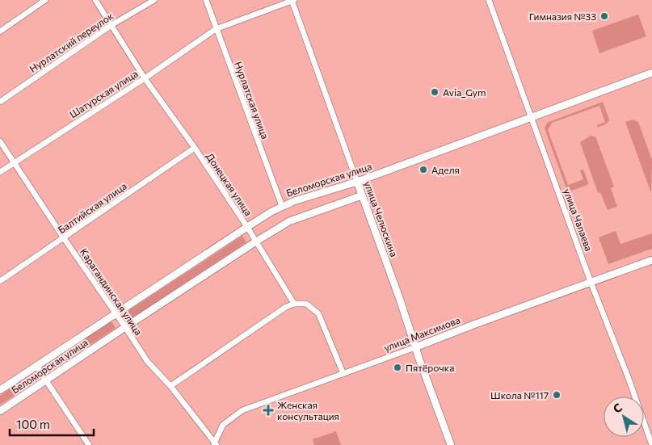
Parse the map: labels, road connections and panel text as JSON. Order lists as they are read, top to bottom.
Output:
{
  "streets": {
    "main road": ["Беломорская улица", "улица Челюскина", "улица Максимова"],
    "street": [
      "Нурлатский переулок",
      "Шатурская улица",
      "Нурлатская улица",
      "Донецкая улица",
      "Балтийская улица",
      "улица Чапаева",
      "Карагандинская улица"
    ]
  },
  "crossings": [
    ["Нурлатский переулок", "Донецкая улица"],
    ["Шатурская улица", "Нурлатская улица"],
    ["Шатурская улица", "Донецкая улица"],
    ["Шатурская улица", "улица Челюскина"],
    ["Шатурская улица", "Карагандинская улица"],
    ["Нурлатская улица", "Беломорская улица"],
    ["Беломорская улица", "Донецкая улица"],
    ["Беломорская улица", "улица Челюскина"],
    ["Беломорская улица", "улица Чапаева"],
    ["Беломорская улица", "Карагандинская улица"],
    ["Донецкая улица", "Балтийская улица"],
    ["Балтийская улица", "Карагандинская улица"],
    ["улица Челюскина", "улица Максимова"],
    ["улица Чапаева", "улица Максимова"],
    ["Карагандинская улица", "улица Максимова"]
  ],
  "places": {
    "other": [
      "Гимназия №33",
      "Avia_Gym",
      "Аделя",
      "Пятёрочка",
      "Школа №117"
    ],
    "health": ["Женская консультация"]
  },
  "scale_bar": "100 m",
  "north": "top left"
}
